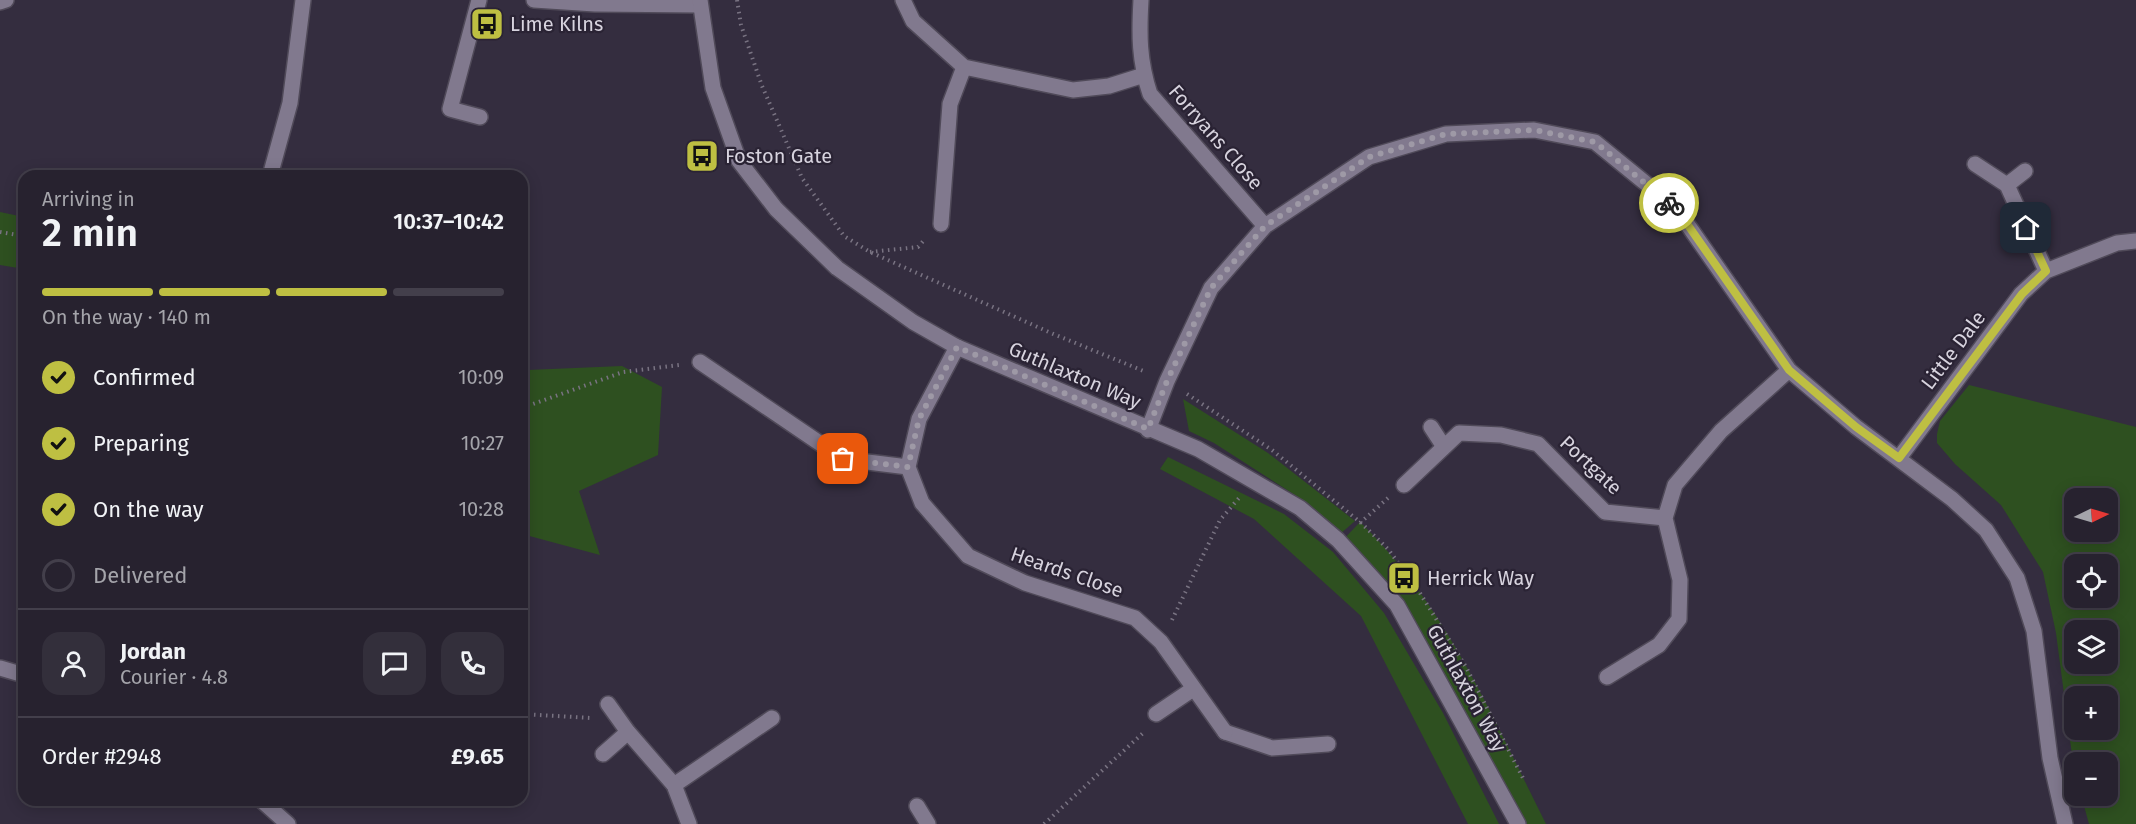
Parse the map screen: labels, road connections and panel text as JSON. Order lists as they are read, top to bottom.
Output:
{
  "streets": {
    "street": [
      "Forryans Close",
      "Little Dale",
      "Guthlaxton Way",
      "Portgate",
      "Heards Close"
    ]
  },
  "places": {
    "bus stop": ["Lime Kilns", "Foston Gate", "Herrick Way"]
  },
  "north": "right",
  "page": {
    "heading": ["2 min", "Arriving in", "10:37–10:42"],
    "panel": [
      "Jordan",
      "Courier · 4.8",
      "Order #2948",
      "£9.65"
    ],
    "bar": "On the way · 140 m",
    "list": [
      ["Confirmed", "10:09"],
      ["Preparing", "10:27"],
      ["On the way", "10:28"],
      "Delivered"
    ],
    "map_buttons": ["+", "−"]
  }
}
